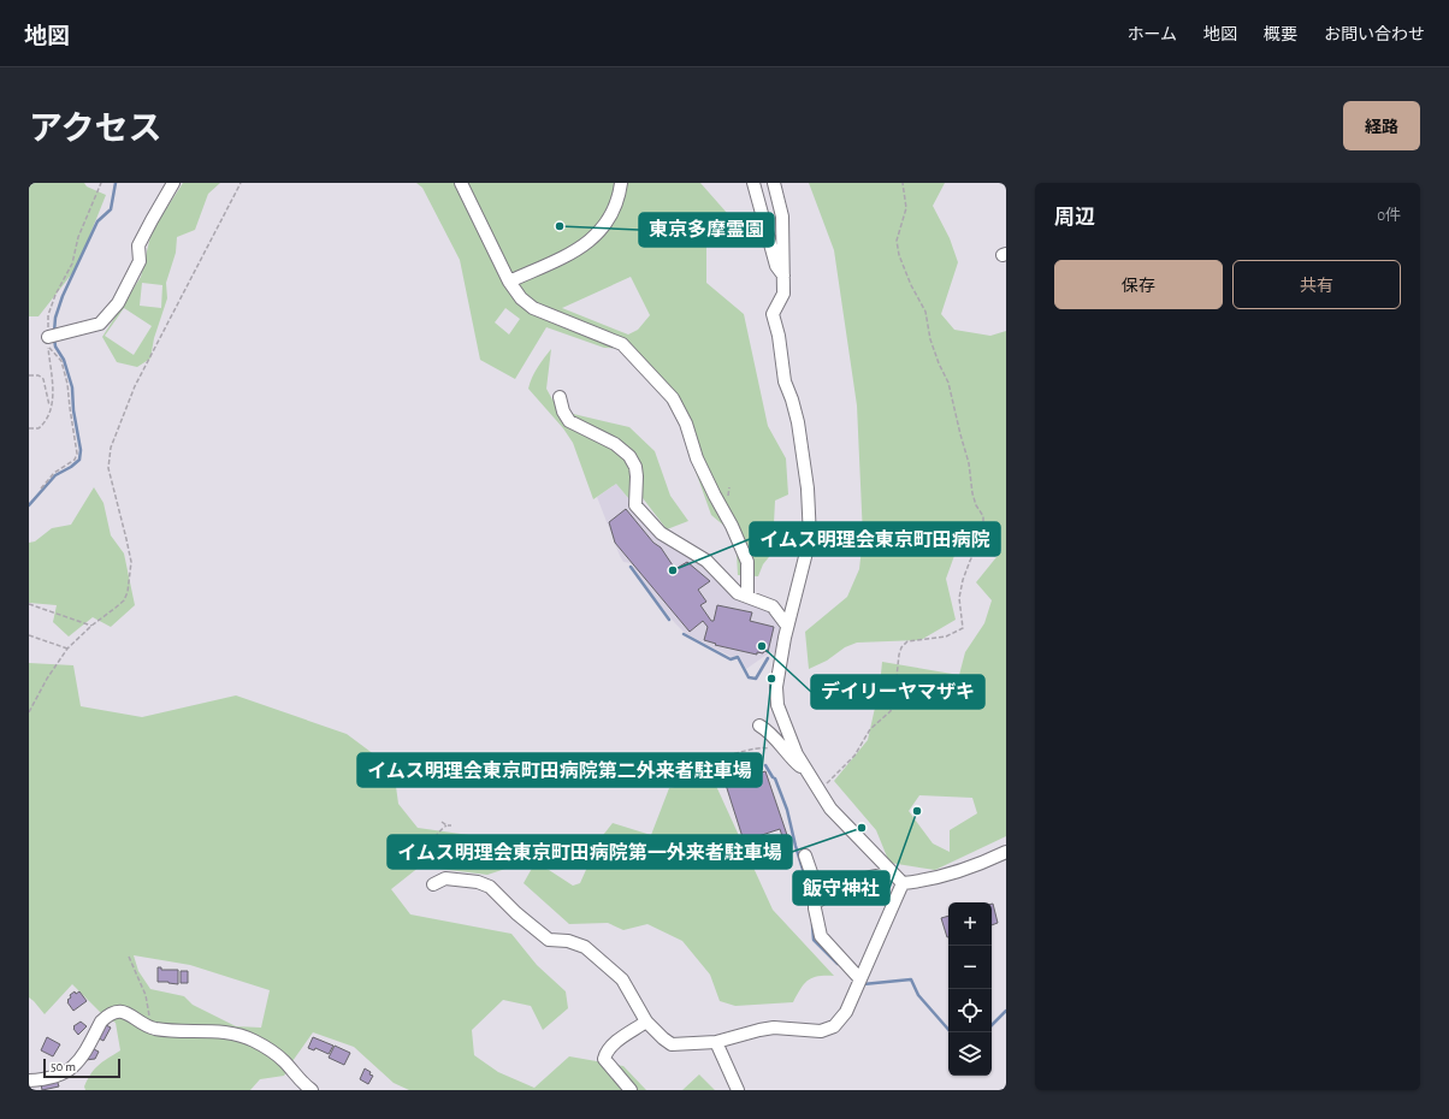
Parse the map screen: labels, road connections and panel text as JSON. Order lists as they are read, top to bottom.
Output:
{
  "places": [
    "東京多摩霊園",
    "イムス明理会東京町田病院",
    "デイリーヤマザキ",
    "イムス明理会東京町田病院第二外来者駐車場",
    "飯守神社",
    "イムス明理会東京町田病院第一外来者駐車場"
  ],
  "scale_bar": "50 m",
  "page": {
    "header": "地図",
    "nav": [
      "ホーム",
      "地図",
      "概要",
      "お問い合わせ"
    ],
    "title": "アクセス",
    "buttons": [
      "経路",
      ["保存", "共有"]
    ],
    "heading": ["周辺", "0件"],
    "map_buttons": ["+", "−"],
    "scale": "50 m"
  }
}
